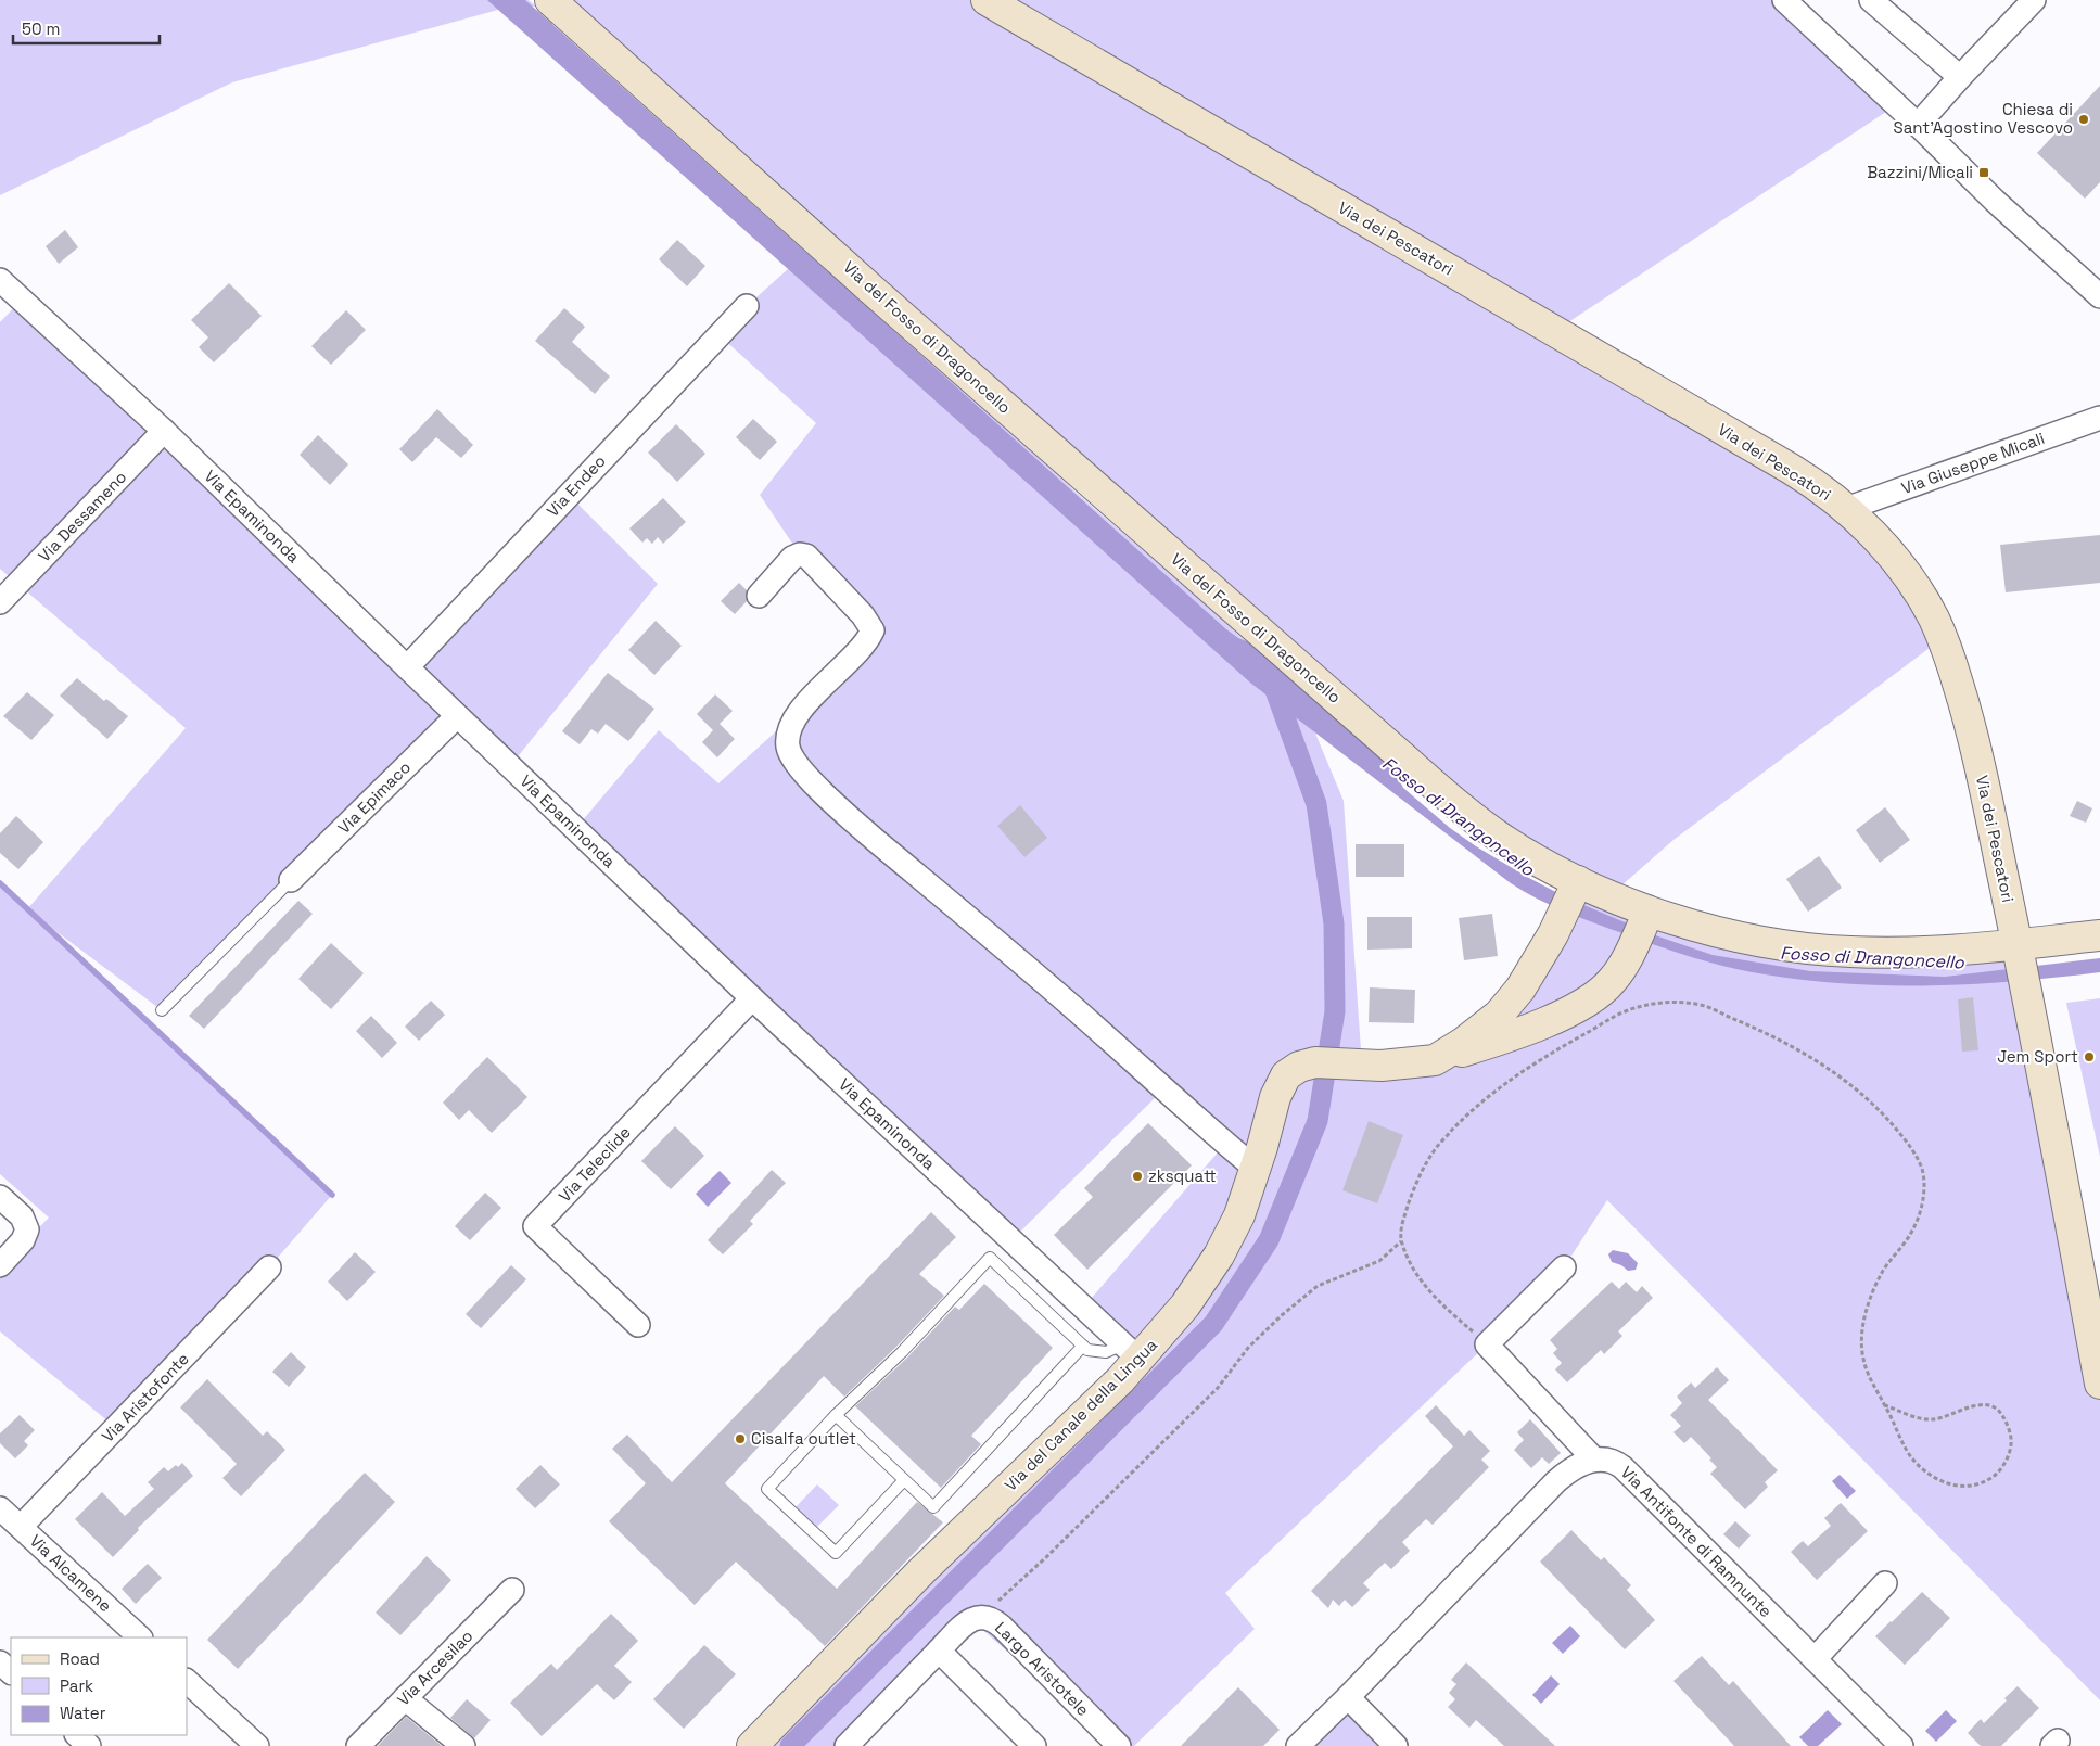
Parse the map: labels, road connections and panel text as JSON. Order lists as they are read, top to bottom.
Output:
{
  "streets": {
    "street": [
      "Via dei Pescatori",
      "Via del Fosso di Dragoncello",
      "Via Giuseppe Micali",
      "Via Endeo",
      "Via Dessameno",
      "Via Epaminonda",
      "Via Epimaco",
      "Via Teleclide",
      "Via Aristofonte",
      "Via del Canale della Lingua",
      "Via Antifonte di Ramnunte",
      "Via Alcamene",
      "Via Arcesilao",
      "Largo Aristotele"
    ]
  },
  "crossings": [
    ["Via dei Pescatori", "Via del Fosso di Dragoncello"],
    ["Via dei Pescatori", "Via Giuseppe Micali"],
    ["Via del Fosso di Dragoncello", "Via del Canale della Lingua"],
    ["Via Endeo", "Via Epaminonda"],
    ["Via Dessameno", "Via Epaminonda"],
    ["Via Epaminonda", "Via Epimaco"],
    ["Via Epaminonda", "Via Teleclide"],
    ["Via Epaminonda", "Via del Canale della Lingua"],
    ["Via Aristofonte", "Via Alcamene"]
  ],
  "water": ["Fosso di Drangoncello"],
  "places": {
    "other": [
      "Chiesa di Sant'Agostino Vescovo",
      "Jem Sport",
      "zksquatt",
      "Cisalfa outlet"
    ],
    "transit": ["Bazzini/Micali"]
  },
  "legend": ["Road", "Park", "Water"],
  "scale_bar": "50 m"
}
